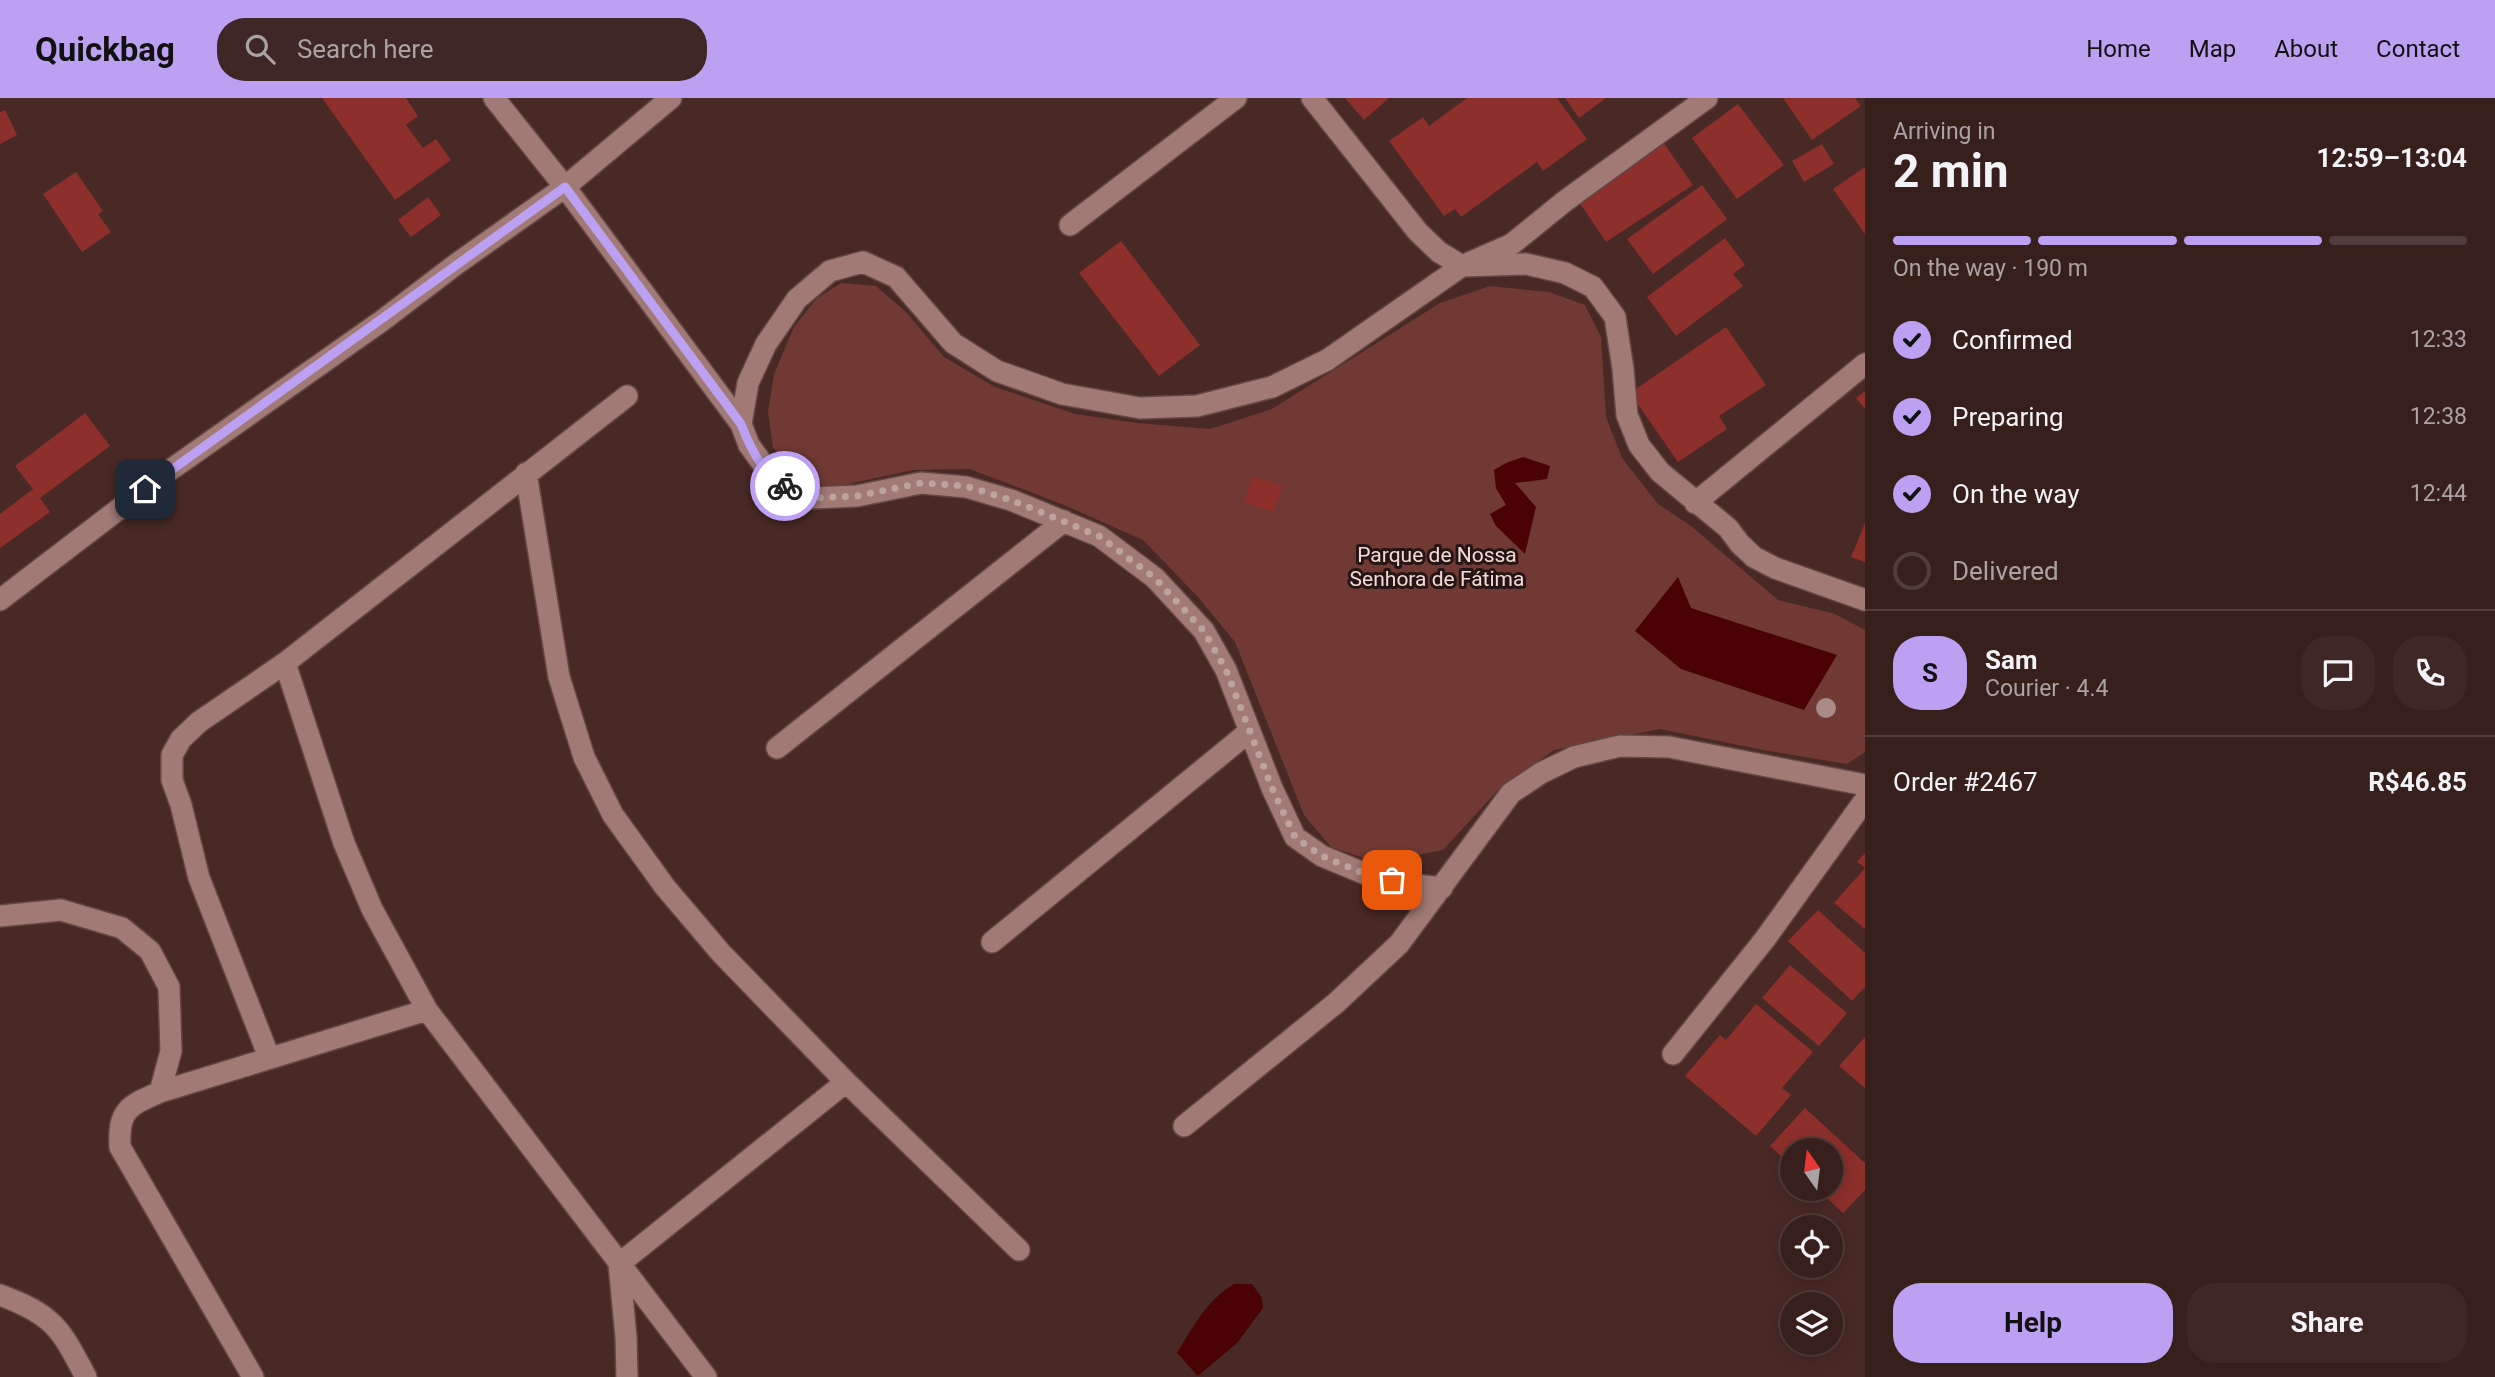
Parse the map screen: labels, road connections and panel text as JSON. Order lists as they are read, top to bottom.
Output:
{
  "parks": ["Parque de Nossa Senhora de Fátima"],
  "north": "top",
  "page": {
    "header": "Quickbag",
    "search": "Search here",
    "nav": [
      "Home",
      "Map",
      "About",
      "Contact"
    ],
    "heading": ["2 min", "Arriving in", "12:59–13:04"],
    "panel": [
      "Sam",
      "Courier · 4.4",
      "Order #2467",
      "R$46.85"
    ],
    "bar": "On the way · 190 m",
    "list": [
      ["Confirmed", "12:33"],
      ["Preparing", "12:38"],
      ["On the way", "12:44"],
      "Delivered"
    ],
    "round": "S",
    "buttons": ["Help", "Share"]
  }
}
